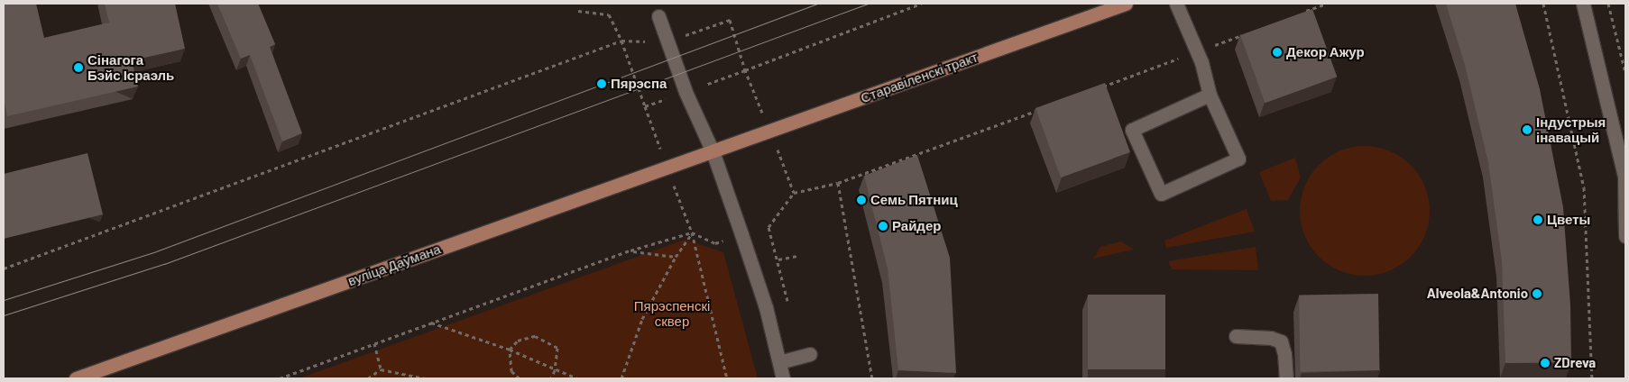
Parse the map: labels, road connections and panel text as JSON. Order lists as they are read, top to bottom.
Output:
{
  "streets": {
    "main road": ["Старавіленскі тракт", "вуліца Даўмана"]
  },
  "crossings": [
    ["Старавіленскі тракт", "вуліца Даўмана"]
  ],
  "parks": ["Пярэспенскі сквер"],
  "places": [
    "Декор Ажур",
    "Сінагога Бэйс Ісраэль",
    "Пярэспа",
    "Індустрыя інавацый",
    "Семь Пятниц",
    "Цветы",
    "Райдер",
    "Alveola&Antonio",
    "ZDreva"
  ]
}
